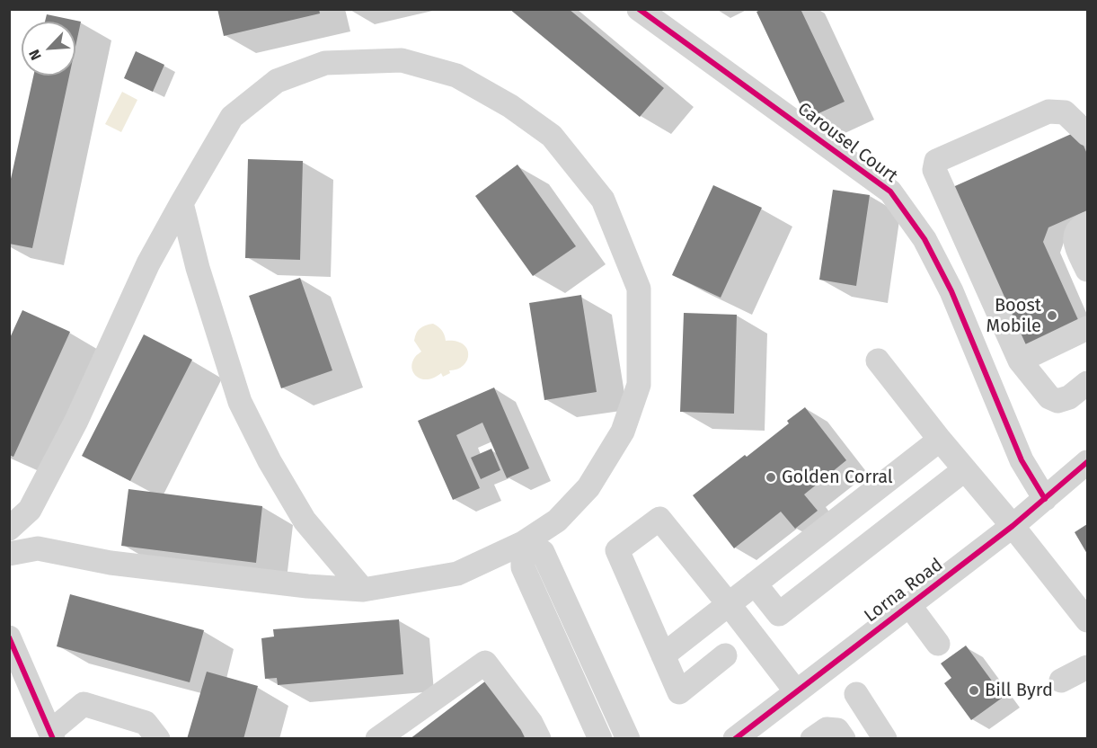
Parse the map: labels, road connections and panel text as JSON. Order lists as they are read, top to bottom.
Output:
{
  "streets": {
    "street": ["Carousel Court", "Lorna Road"]
  },
  "crossings": [
    ["Carousel Court", "Lorna Road"]
  ],
  "places": ["Boost Mobile", "Golden Corral", "Bill Byrd"],
  "north": "bottom left"
}
